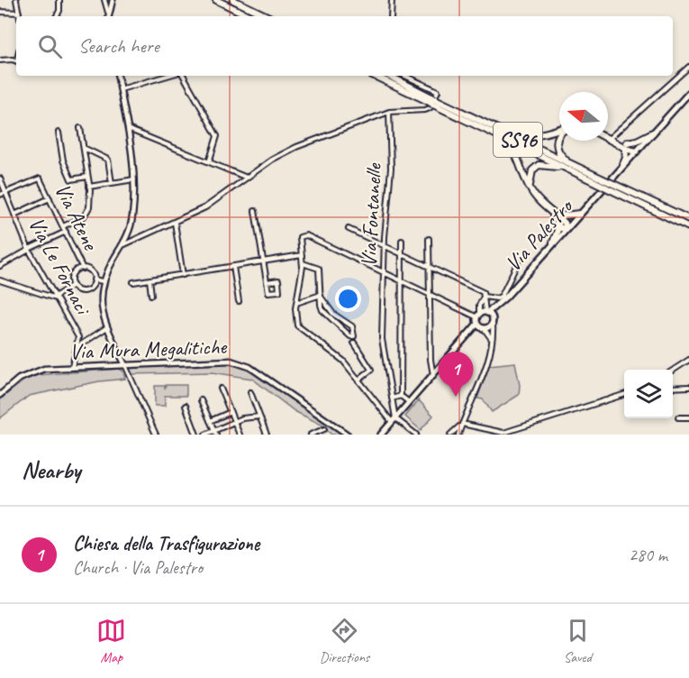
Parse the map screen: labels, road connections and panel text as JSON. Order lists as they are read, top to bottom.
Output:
{
  "streets": {
    "highway": ["SS96"],
    "main road": ["Via Palestro"],
    "street": [
      "Via Fontanelle",
      "Via Atene",
      "Via Le Fornaci",
      "Via Mura Megalitiche"
    ]
  },
  "crossings": [
    ["Via Atene", "Via Le Fornaci"],
    ["Via Le Fornaci", "Via Mura Megalitiche"]
  ],
  "north": "left",
  "page": {
    "search": "Search here",
    "pins": "1",
    "heading": "Nearby",
    "list": [
      {
        "mark": "1",
        "name": "Chiesa della Trasfigurazione",
        "note": "Church · Via Palestro",
        "value": "280 m"
      }
    ],
    "nav": ["Map", "Directions", "Saved"]
  }
}
